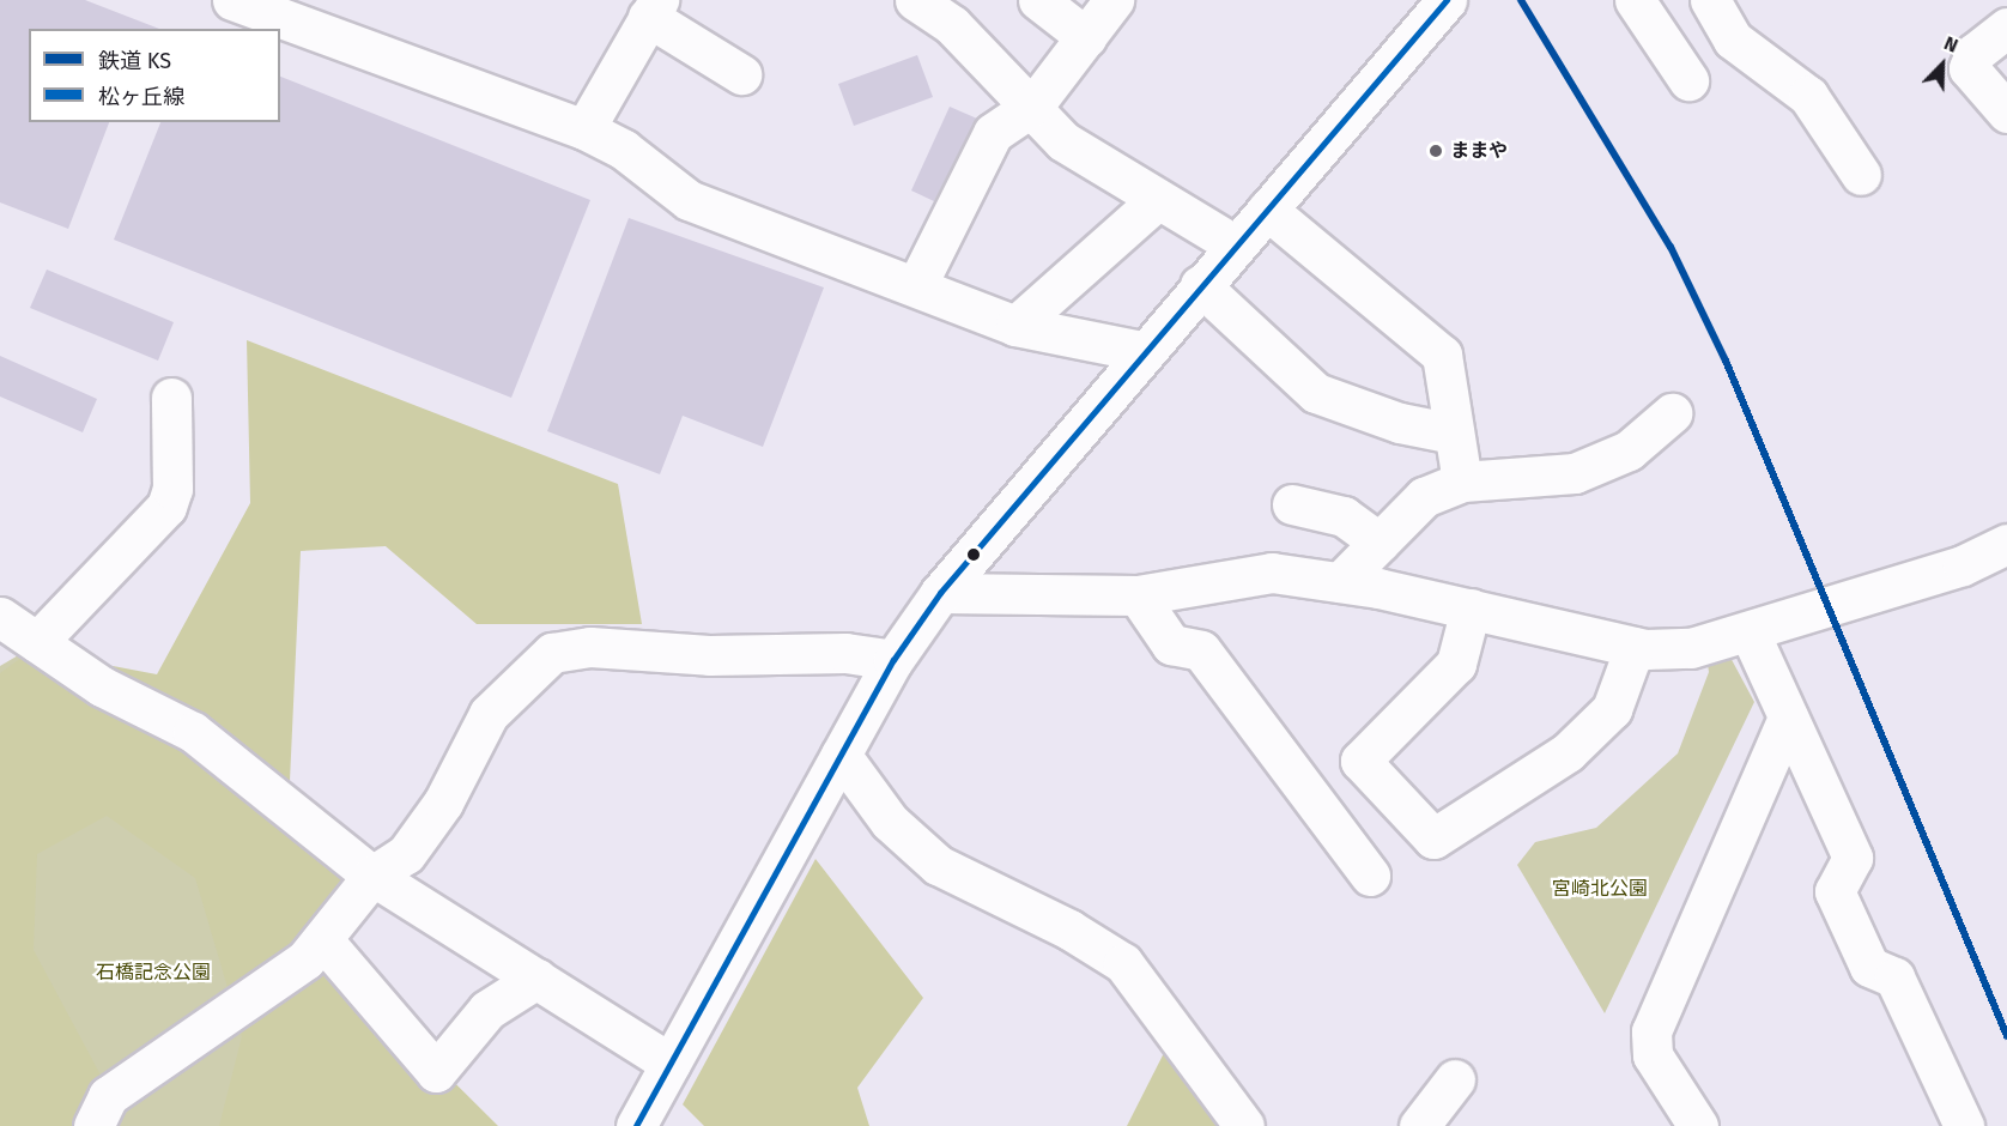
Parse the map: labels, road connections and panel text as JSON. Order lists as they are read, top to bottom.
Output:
{
  "parks": ["宮崎北公園", "石橋記念公園"],
  "places": ["ままや"],
  "lines": ["rail line KS", "transit line 松ヶ丘線"],
  "legend": ["鉄道 KS", "松ヶ丘線"],
  "north": "top right"
}
